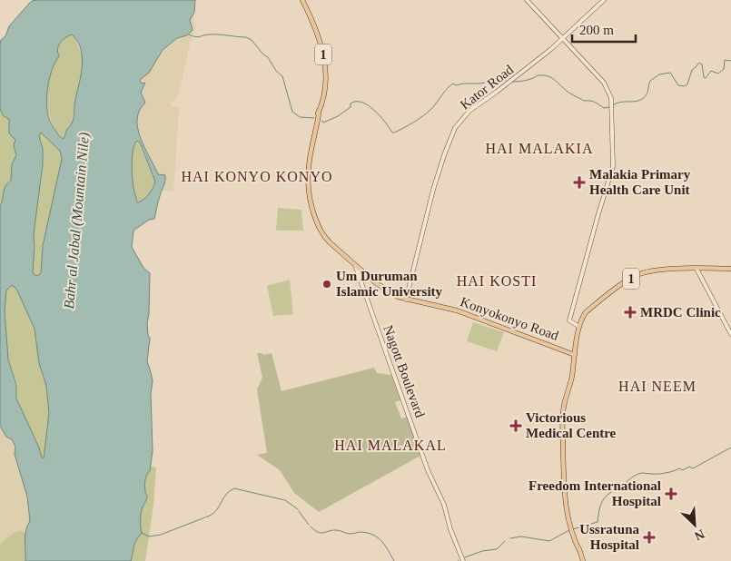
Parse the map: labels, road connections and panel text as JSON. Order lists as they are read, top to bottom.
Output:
{
  "streets": {
    "main road": ["1", "Konyokonyo Road"],
    "street": ["Kator Road", "Nagott Boulevard"]
  },
  "crossings": [
    ["1", "Konyokonyo Road"],
    ["Kator Road", "Konyokonyo Road"],
    ["Konyokonyo Road", "Nagott Boulevard"]
  ],
  "districts": [
    "HAI MALAKIA",
    "HAI KONYO KONYO",
    "HAI KOSTI",
    "HAI NEEM",
    "HAI MALAKAL"
  ],
  "water": ["Bahr al Jabal (Mountain Nile)"],
  "places": {
    "health": [
      "Malakia Primary Health Care Unit",
      "MRDC Clinic",
      "Victorious Medical Centre",
      "Freedom International Hospital",
      "Ussratuna Hospital"
    ],
    "other": ["Um Duruman Islamic University"]
  },
  "scale_bar": "200 m",
  "north": "bottom right"
}
